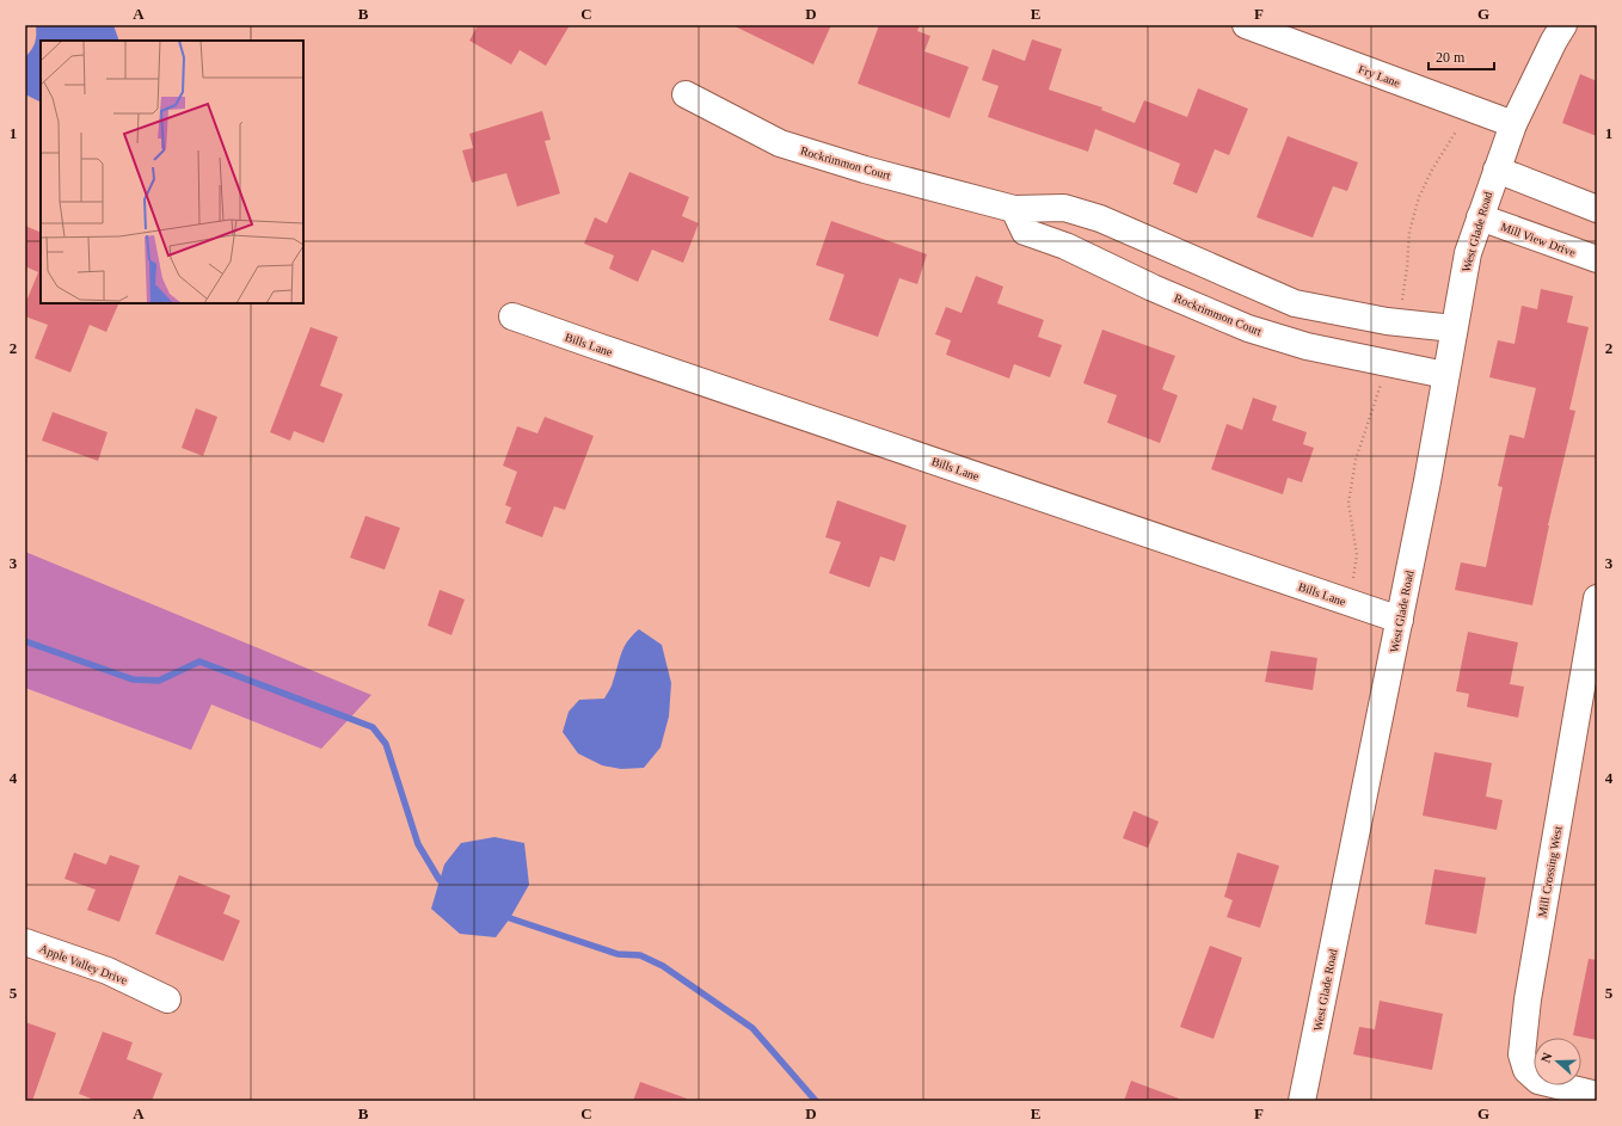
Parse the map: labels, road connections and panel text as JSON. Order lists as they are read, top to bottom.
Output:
{
  "streets": {
    "street": [
      "Fry Lane",
      "Rockrimmon Court",
      "West Glade Road",
      "Mill View Drive",
      "Bills Lane",
      "Mill Crossing West",
      "Apple Valley Drive"
    ]
  },
  "crossings": [
    ["Fry Lane", "West Glade Road"],
    ["Rockrimmon Court", "West Glade Road"],
    ["West Glade Road", "Mill View Drive"],
    ["West Glade Road", "Bills Lane"]
  ],
  "scale_bar": "20 m",
  "north": "left",
  "grid": {
    "columns": [
      "A",
      "B",
      "C",
      "D",
      "E",
      "F",
      "G"
    ],
    "rows": [
      "1",
      "2",
      "3",
      "4",
      "5"
    ]
  }
}
